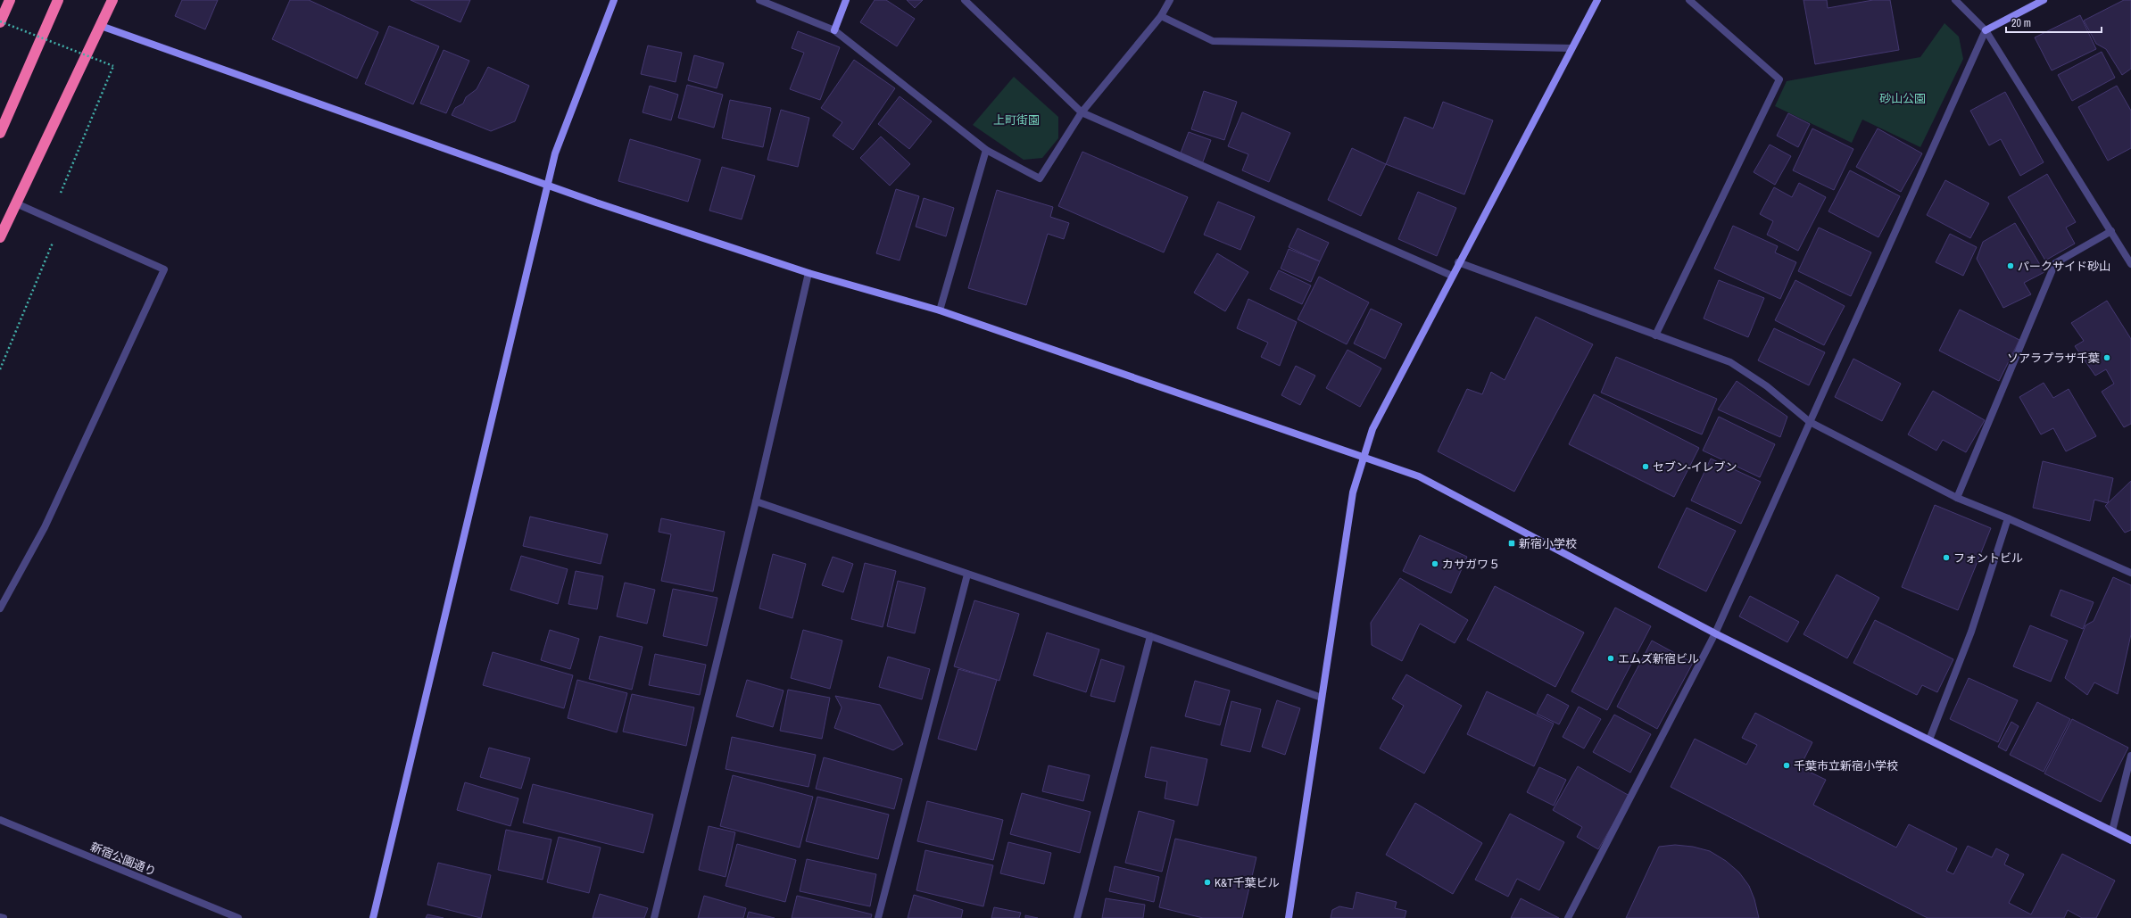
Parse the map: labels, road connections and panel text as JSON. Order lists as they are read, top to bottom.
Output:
{
  "streets": {
    "street": ["新宿公園通り"]
  },
  "parks": ["砂山公園", "上町街園"],
  "places": {
    "other": [
      "パークサイド砂山",
      "ソアラプラザ千葉",
      "セブン-イレブン",
      "フォントビル",
      "カサガワ５",
      "エムズ新宿ビル",
      "千葉市立新宿小学校",
      "K&T千葉ビル"
    ],
    "transit": ["新宿小学校"]
  },
  "scale_bar": "20 m"
}
